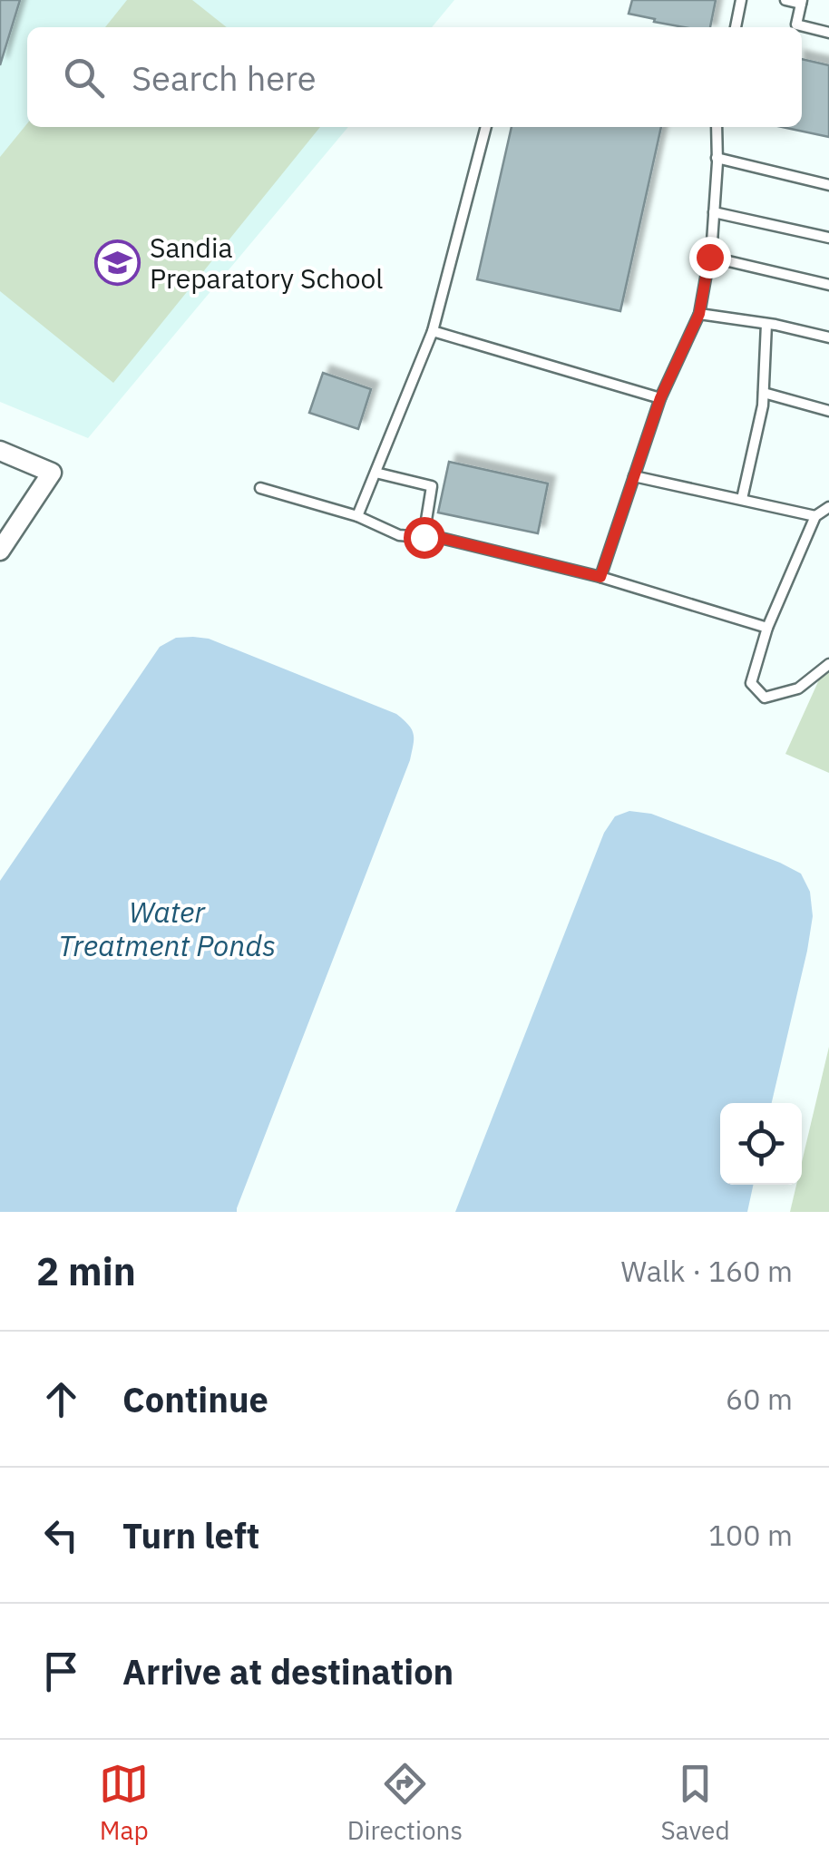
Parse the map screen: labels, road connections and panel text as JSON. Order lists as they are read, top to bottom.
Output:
{
  "water": ["Water Treatment Ponds"],
  "places": {
    "school or university": ["Sandia Preparatory School"]
  },
  "page": {
    "search": "Search here",
    "heading": ["2 min", "Walk · 160 m"],
    "list": [
      ["Continue", "60 m"],
      ["Turn left", "100 m"],
      "Arrive at destination"
    ],
    "nav": ["Map", "Directions", "Saved"]
  }
}
